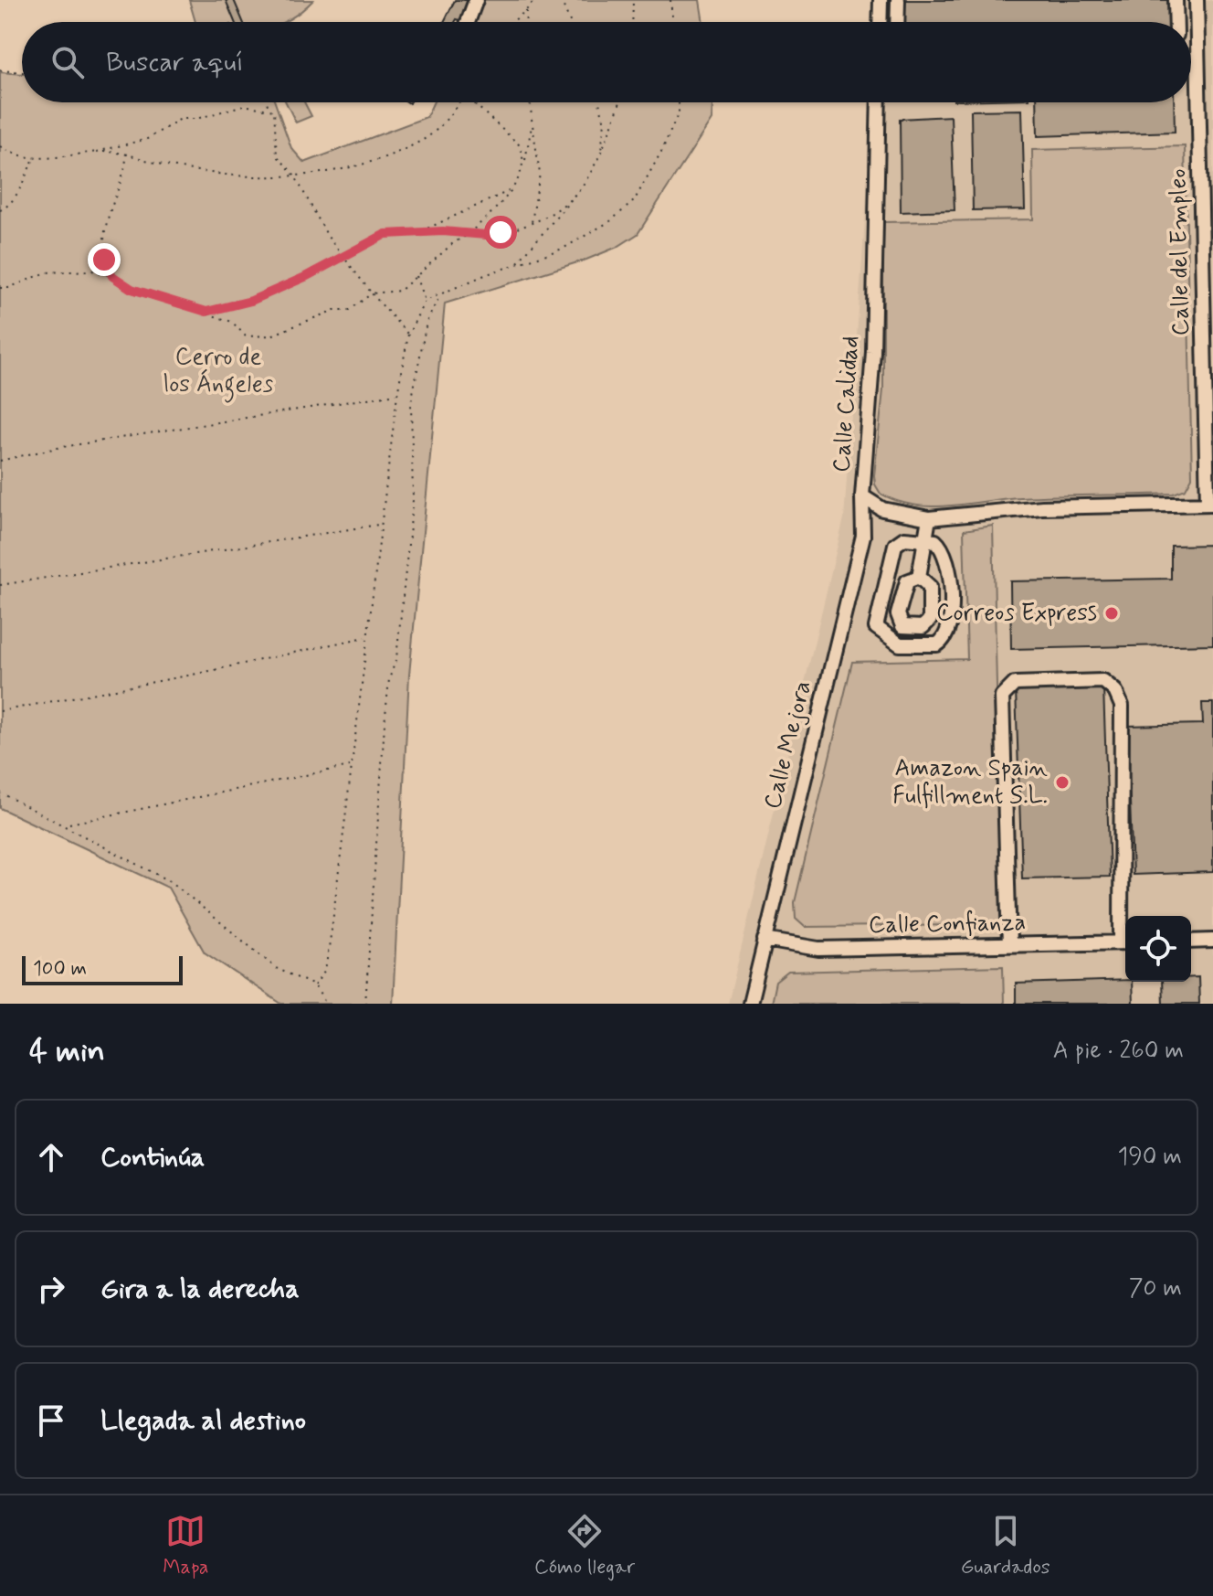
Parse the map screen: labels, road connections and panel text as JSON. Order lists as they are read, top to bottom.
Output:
{
  "streets": {
    "street": [
      "Calle del Empleo",
      "Calle Calidad",
      "Calle Mejora",
      "Calle Confianza"
    ]
  },
  "crossings": [
    ["Calle del Empleo", "Calle Calidad"],
    ["Calle Calidad", "Calle Mejora"],
    ["Calle Mejora", "Calle Confianza"]
  ],
  "parks": ["Cerro de los Ángeles"],
  "places": ["Correos Express", "Amazon Spain Fulfillment S.L."],
  "scale_bar": "100 m",
  "page": {
    "search": "Buscar aquí",
    "scale": "100 m",
    "heading": ["4 min", "A pie · 260 m"],
    "list": [
      ["Continúa", "190 m"],
      ["Gira a la derecha", "70 m"],
      "Llegada al destino"
    ],
    "nav": ["Mapa", "Cómo llegar", "Guardados"]
  }
}
